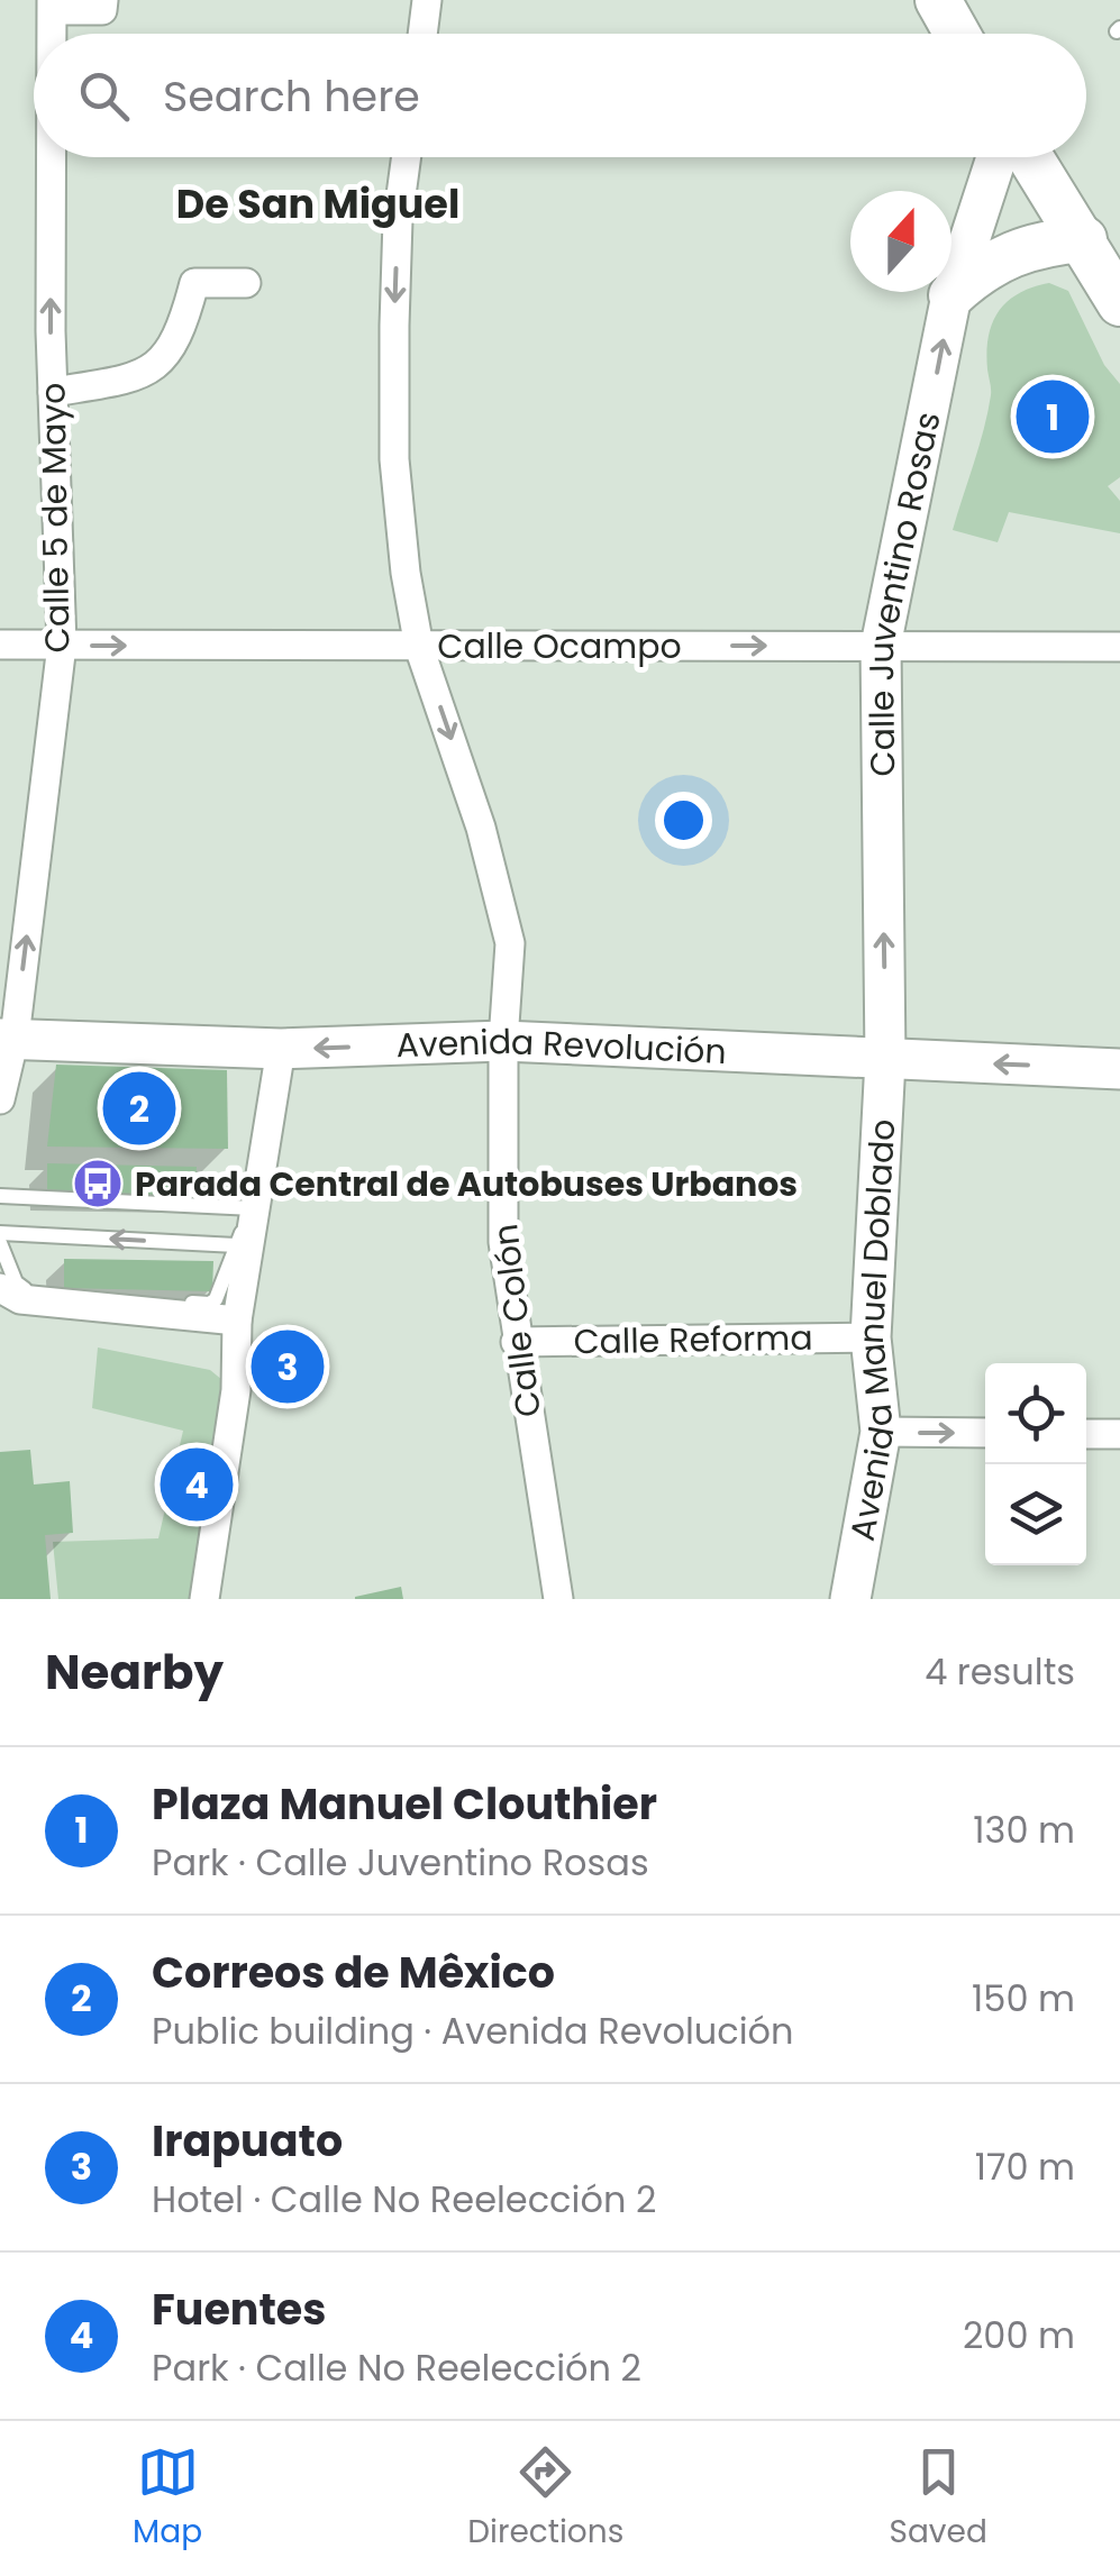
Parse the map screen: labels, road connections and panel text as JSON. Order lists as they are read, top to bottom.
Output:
{
  "streets": {
    "street": [
      "Calle 5 de Mayo",
      "Calle Juventino Rosas",
      "Calle Ocampo",
      "Avenida Revolución",
      "Calle Colón",
      "Avenida Manuel Doblado",
      "Calle Reforma"
    ]
  },
  "crossings": [
    ["Calle 5 de Mayo", "Calle Ocampo"],
    ["Calle 5 de Mayo", "Avenida Revolución"],
    ["Calle Juventino Rosas", "Calle Ocampo"],
    ["Calle Juventino Rosas", "Avenida Revolución"],
    ["Calle Juventino Rosas", "Avenida Manuel Doblado"],
    ["Calle Ocampo", "Calle Colón"],
    ["Avenida Revolución", "Calle Colón"],
    ["Avenida Revolución", "Avenida Manuel Doblado"],
    ["Calle Colón", "Calle Reforma"],
    ["Avenida Manuel Doblado", "Calle Reforma"]
  ],
  "one_way": [
    "Calle 5 de Mayo",
    "Calle Juventino Rosas",
    "Calle Ocampo",
    "Avenida Revolución",
    "Calle Colón"
  ],
  "districts": ["De San Miguel"],
  "places": {
    "bus stop": ["Parada Central de Autobuses Urbanos"]
  },
  "north": "top",
  "page": {
    "search": "Search here",
    "pins": [
      "1",
      "2",
      "3",
      "4"
    ],
    "heading": ["Nearby", "4 results"],
    "list": [
      {
        "mark": "1",
        "name": "Plaza Manuel Clouthier",
        "note": "Park · Calle Juventino Rosas",
        "value": "130 m"
      },
      {
        "mark": "2",
        "name": "Correos de Mêxico",
        "note": "Public building · Avenida Revolución",
        "value": "150 m"
      },
      {
        "mark": "3",
        "name": "Irapuato",
        "note": "Hotel · Calle No Reelección 2",
        "value": "170 m"
      },
      {
        "mark": "4",
        "name": "Fuentes",
        "note": "Park · Calle No Reelección 2",
        "value": "200 m"
      }
    ],
    "nav": ["Map", "Directions", "Saved"]
  }
}
